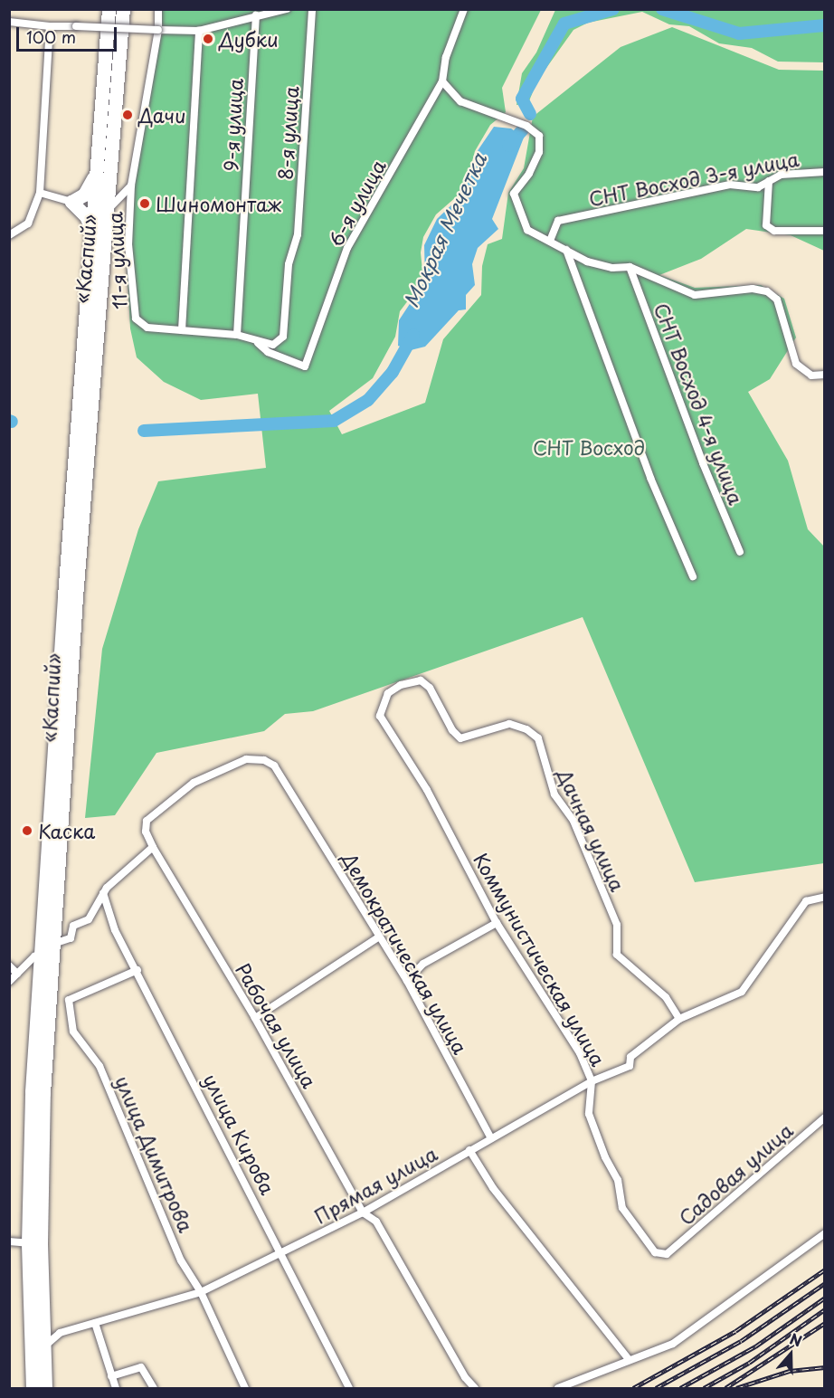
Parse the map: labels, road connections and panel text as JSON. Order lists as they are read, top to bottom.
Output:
{
  "streets": {
    "highway": ["«Каспий»"],
    "street": [
      "9-я улица",
      "8-я улица",
      "СНТ Восход 3-я улица",
      "6-я улица",
      "11-я улица",
      "СНТ Восход 4-я улица",
      "Дачная улица",
      "Демократическая улица",
      "Коммунистическая улица",
      "Рабочая улица",
      "улица Кирова",
      "улица Димитрова",
      "Садовая улица",
      "Прямая улица"
    ]
  },
  "crossings": [
    ["9-я улица", "8-я улица"],
    ["9-я улица", "11-я улица"],
    ["8-я улица", "6-я улица"],
    ["8-я улица", "11-я улица"],
    ["Дачная улица", "Коммунистическая улица"],
    ["Дачная улица", "Прямая улица"],
    ["Демократическая улица", "Рабочая улица"],
    ["Демократическая улица", "Прямая улица"],
    ["Коммунистическая улица", "Садовая улица"],
    ["Коммунистическая улица", "Прямая улица"],
    ["Рабочая улица", "Прямая улица"],
    ["улица Кирова", "улица Димитрова"],
    ["улица Кирова", "Прямая улица"],
    ["улица Димитрова", "Прямая улица"]
  ],
  "water": ["Мокрая Мечетка"],
  "parks": ["СНТ Восход"],
  "places": [
    "Дубки",
    "Дачи",
    "Шиномонтаж",
    "Каска"
  ],
  "scale_bar": "100 m",
  "north": "top"
}
